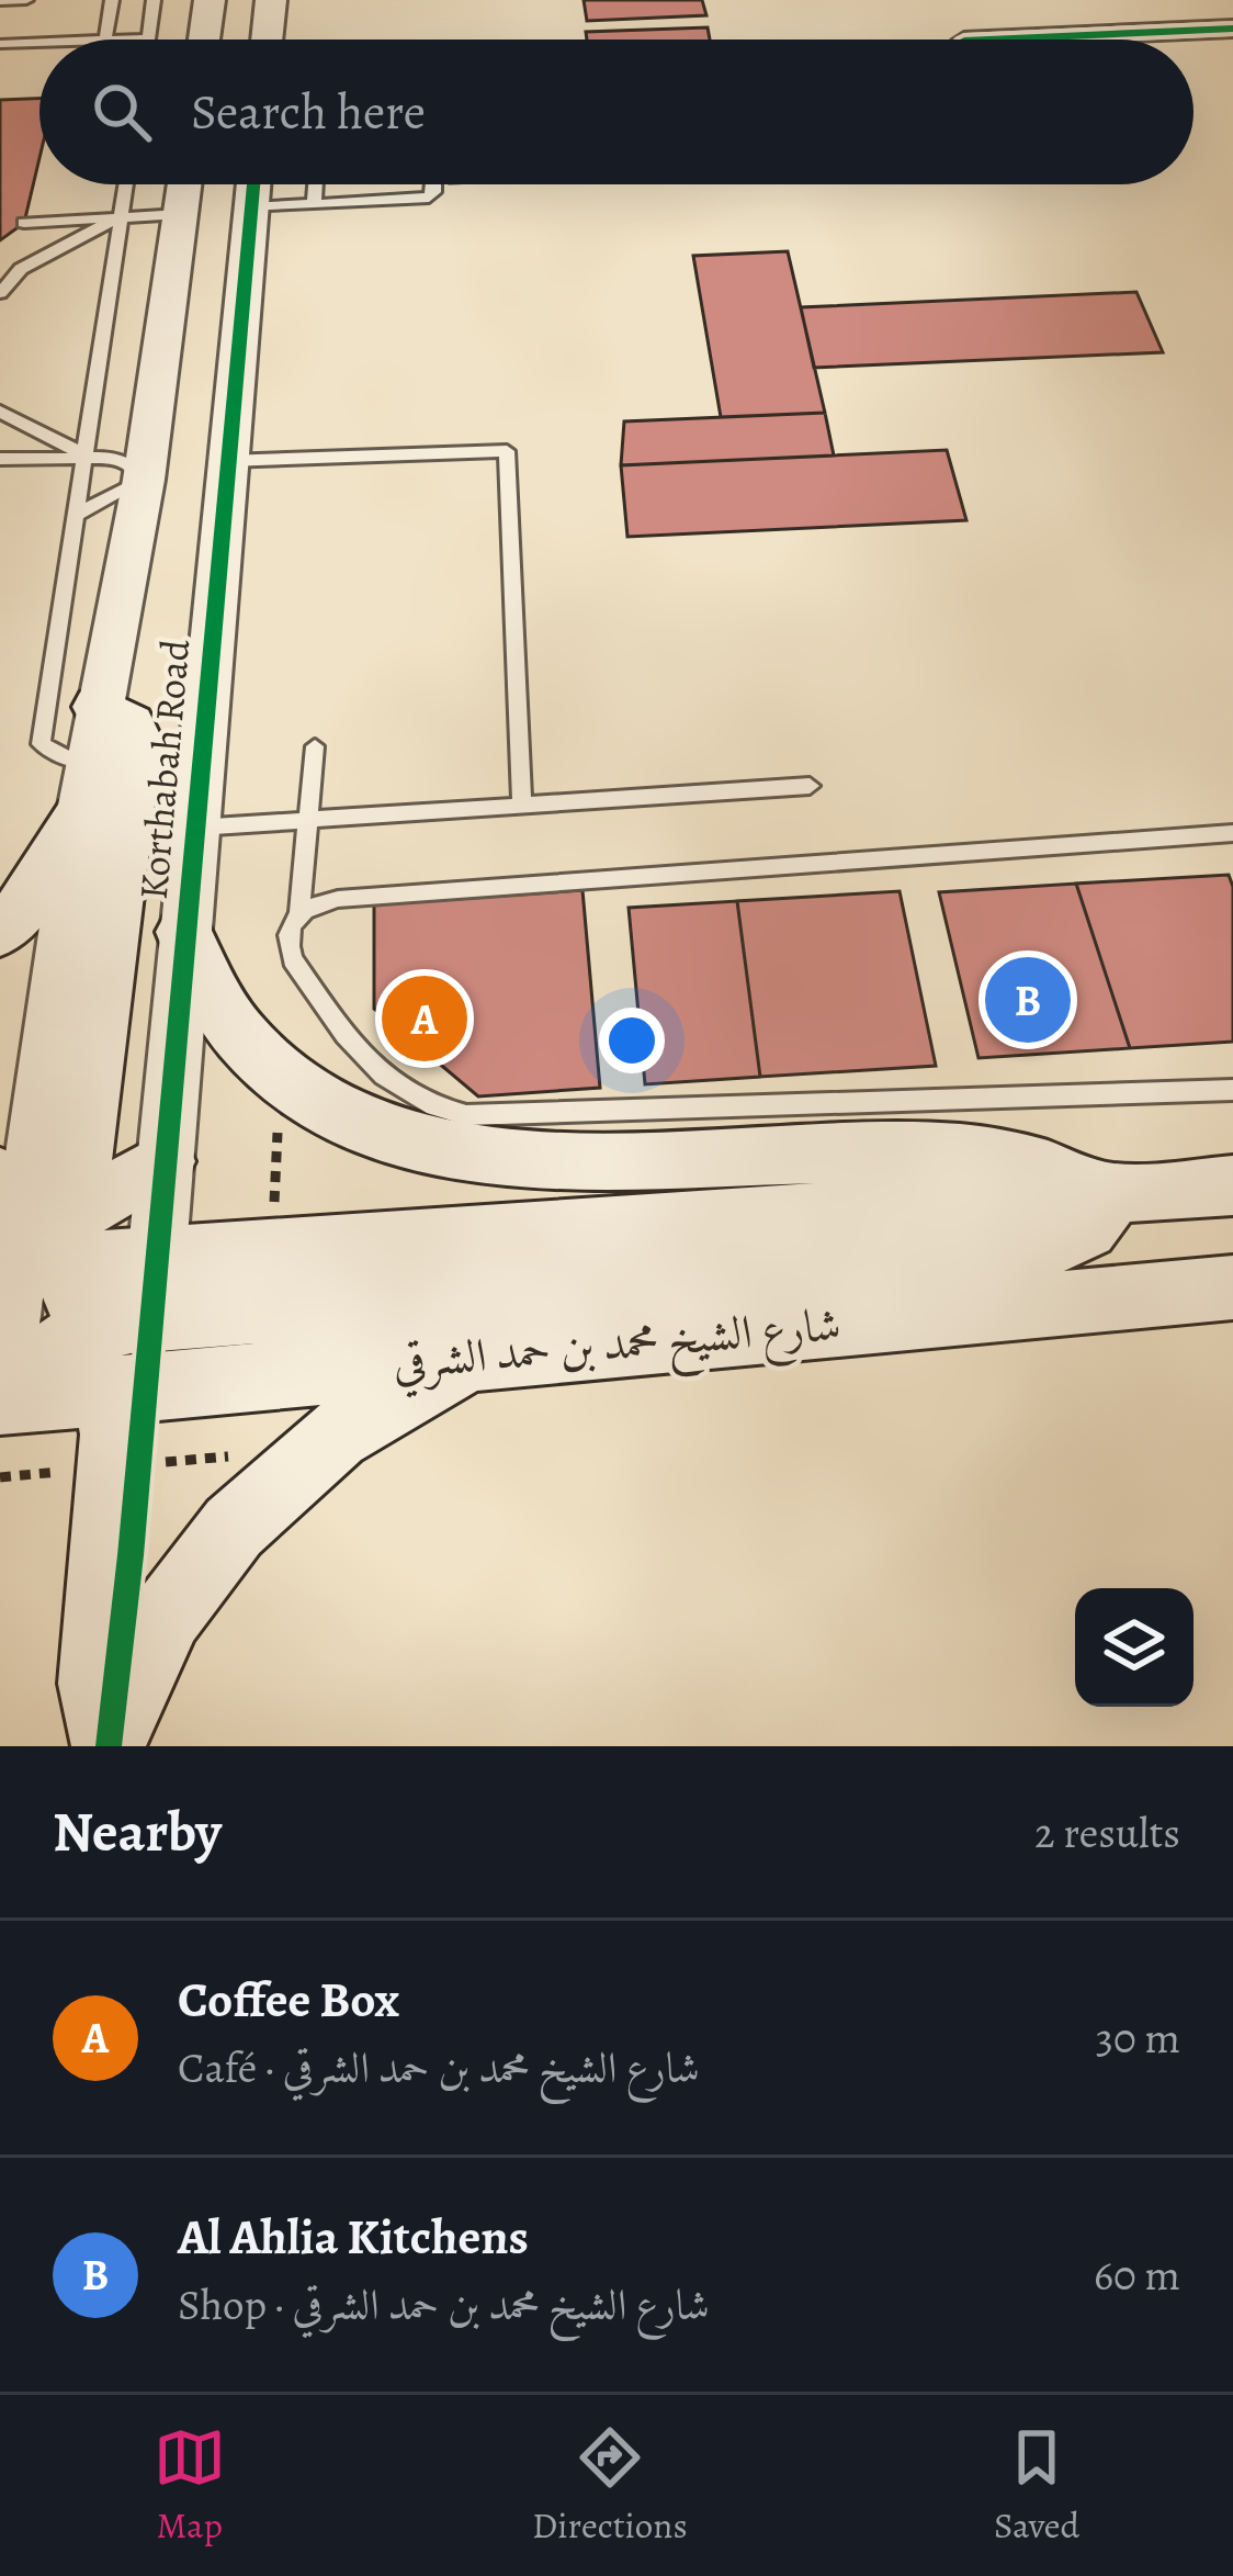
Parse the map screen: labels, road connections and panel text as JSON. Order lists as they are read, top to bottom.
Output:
{
  "streets": {
    "main road": ["شارع الشيخ محمد بن حمد الشرقي"],
    "street": ["Korthabah Road"]
  },
  "crossings": [
    ["Korthabah Road", "شارع الشيخ محمد بن حمد الشرقي"]
  ],
  "page": {
    "search": "Search here",
    "pins": ["B", "A"],
    "heading": ["Nearby", "2 results"],
    "list": [
      {
        "mark": "A",
        "name": "Coffee Box",
        "note": "Café · شارع الشيخ محمد بن حمد الشرقي",
        "value": "30 m"
      },
      {
        "mark": "B",
        "name": "Al Ahlia Kitchens",
        "note": "Shop · شارع الشيخ محمد بن حمد الشرقي",
        "value": "60 m"
      }
    ],
    "nav": ["Map", "Directions", "Saved"]
  }
}
